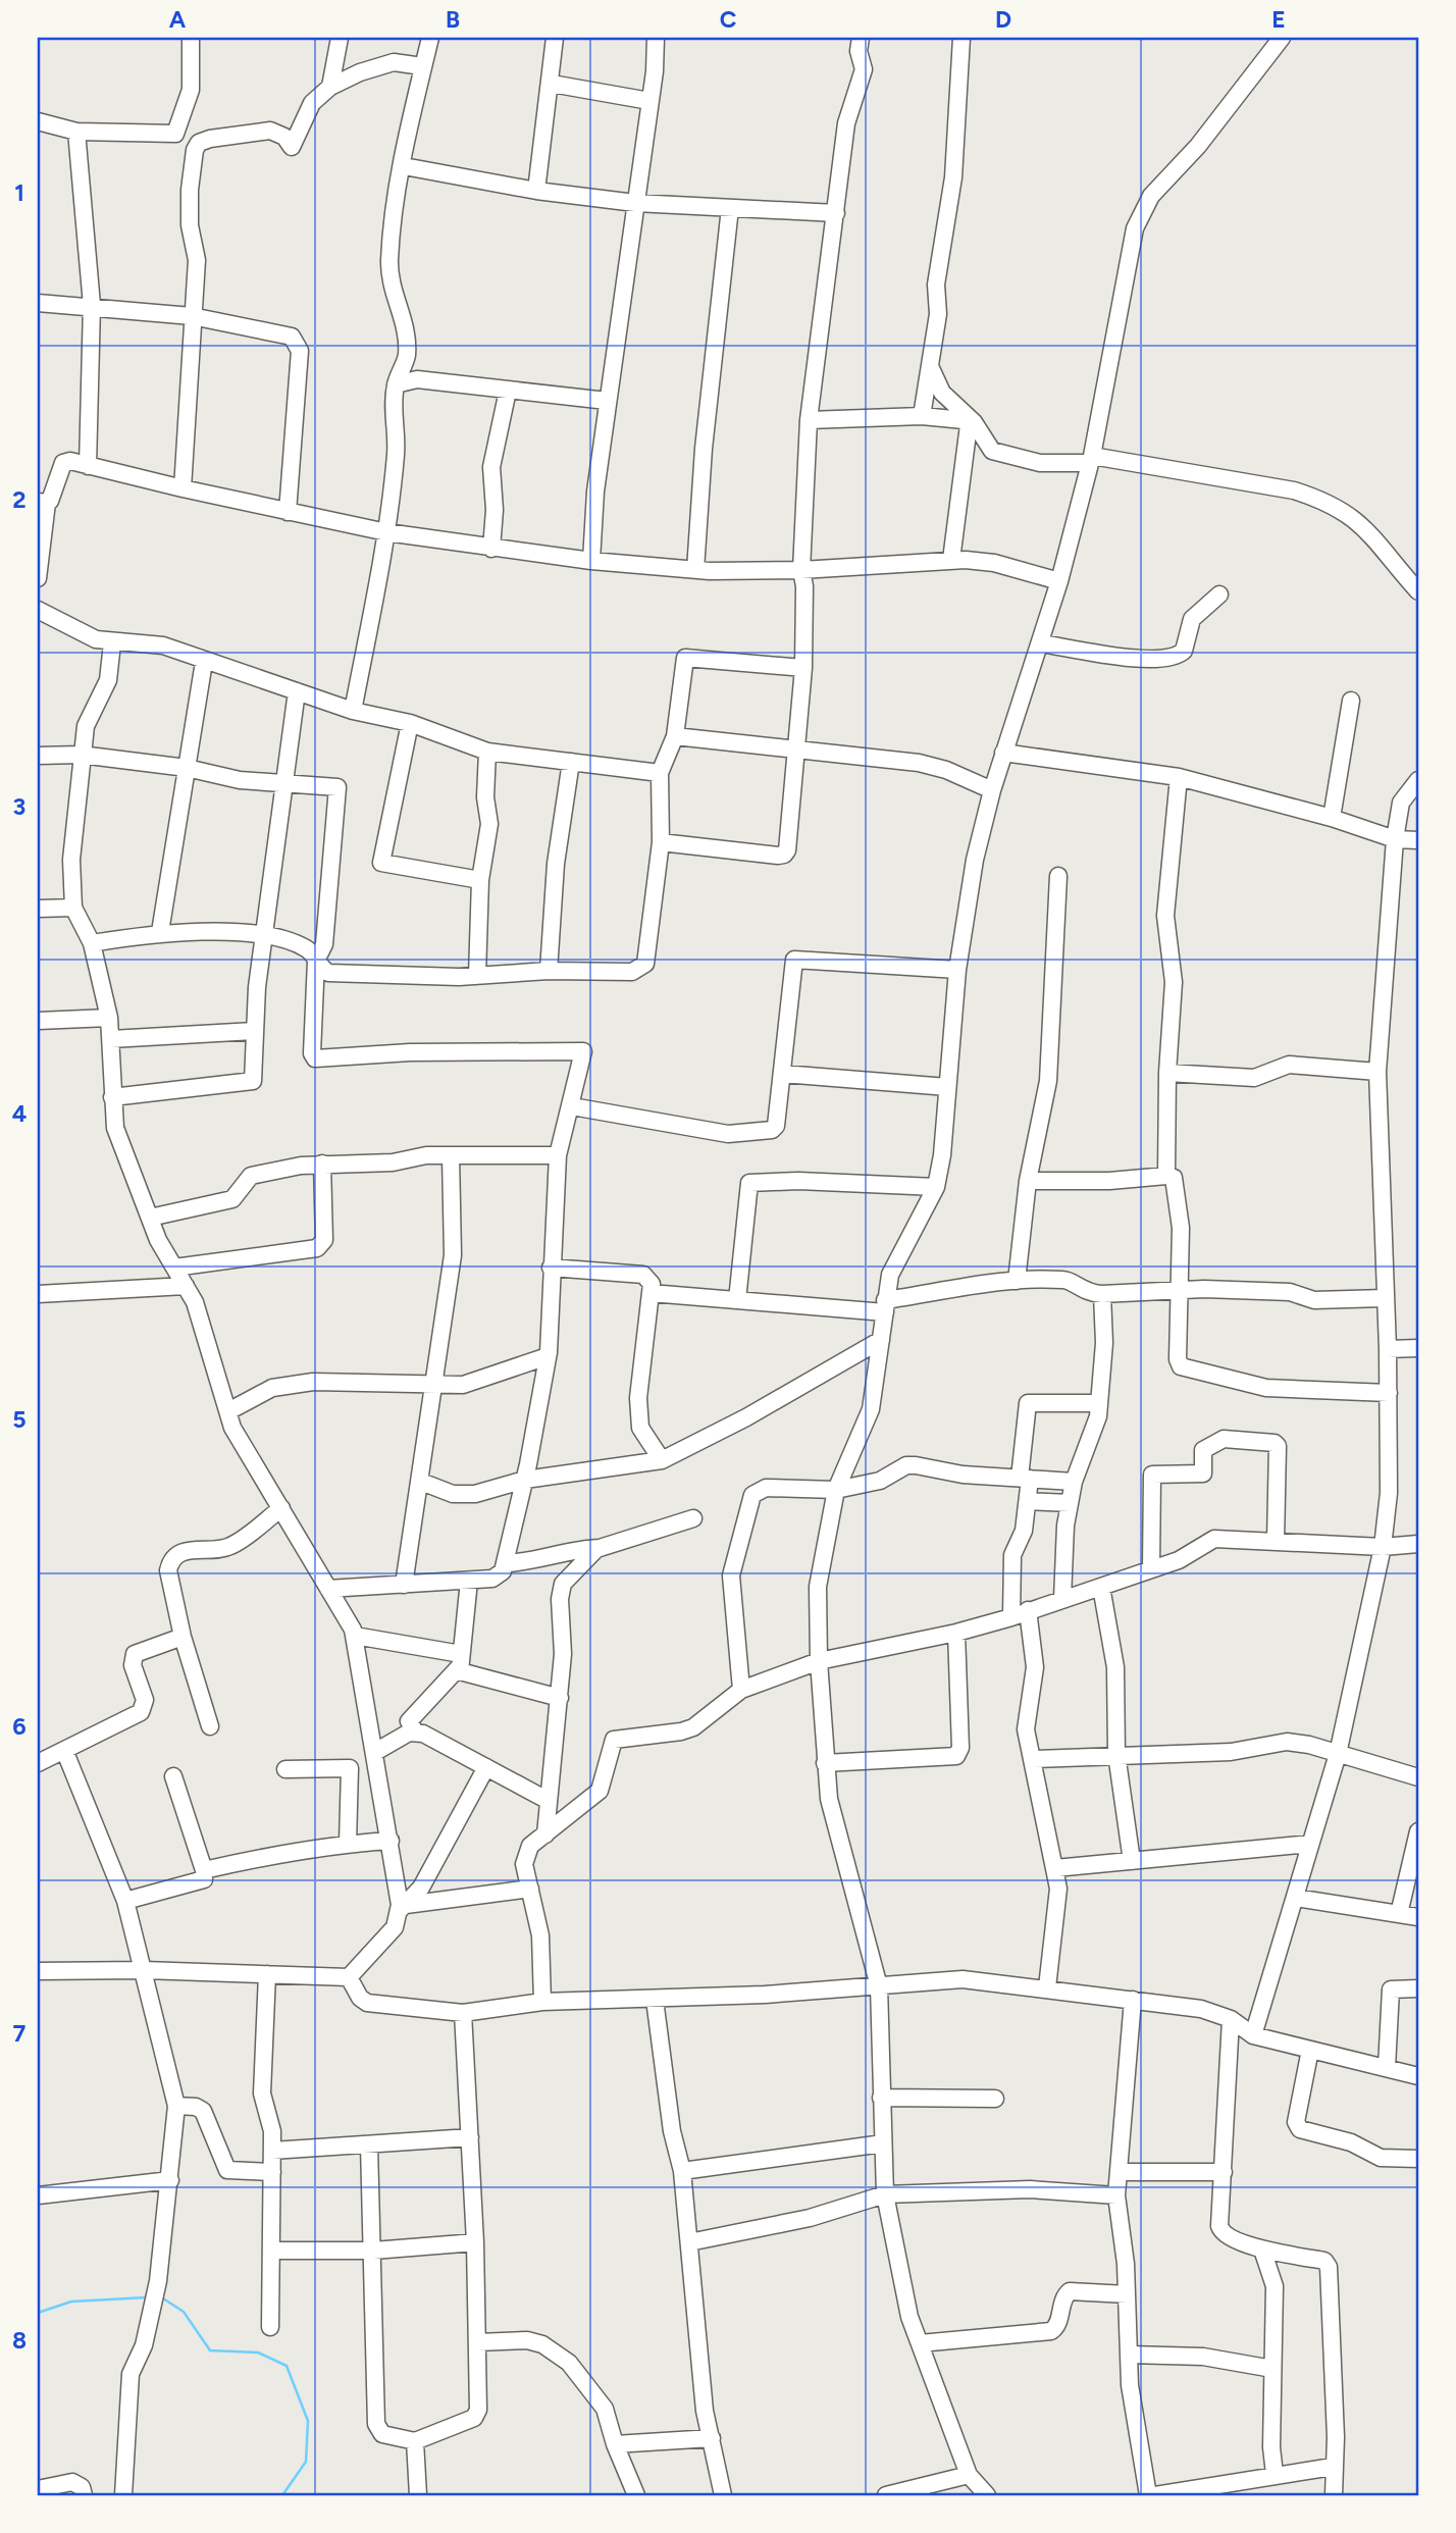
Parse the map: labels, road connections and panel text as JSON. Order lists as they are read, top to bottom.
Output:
{
  "grid": {
    "columns": [
      "A",
      "B",
      "C",
      "D",
      "E"
    ],
    "rows": [
      "1",
      "2",
      "3",
      "4",
      "5",
      "6",
      "7",
      "8"
    ]
  }
}
